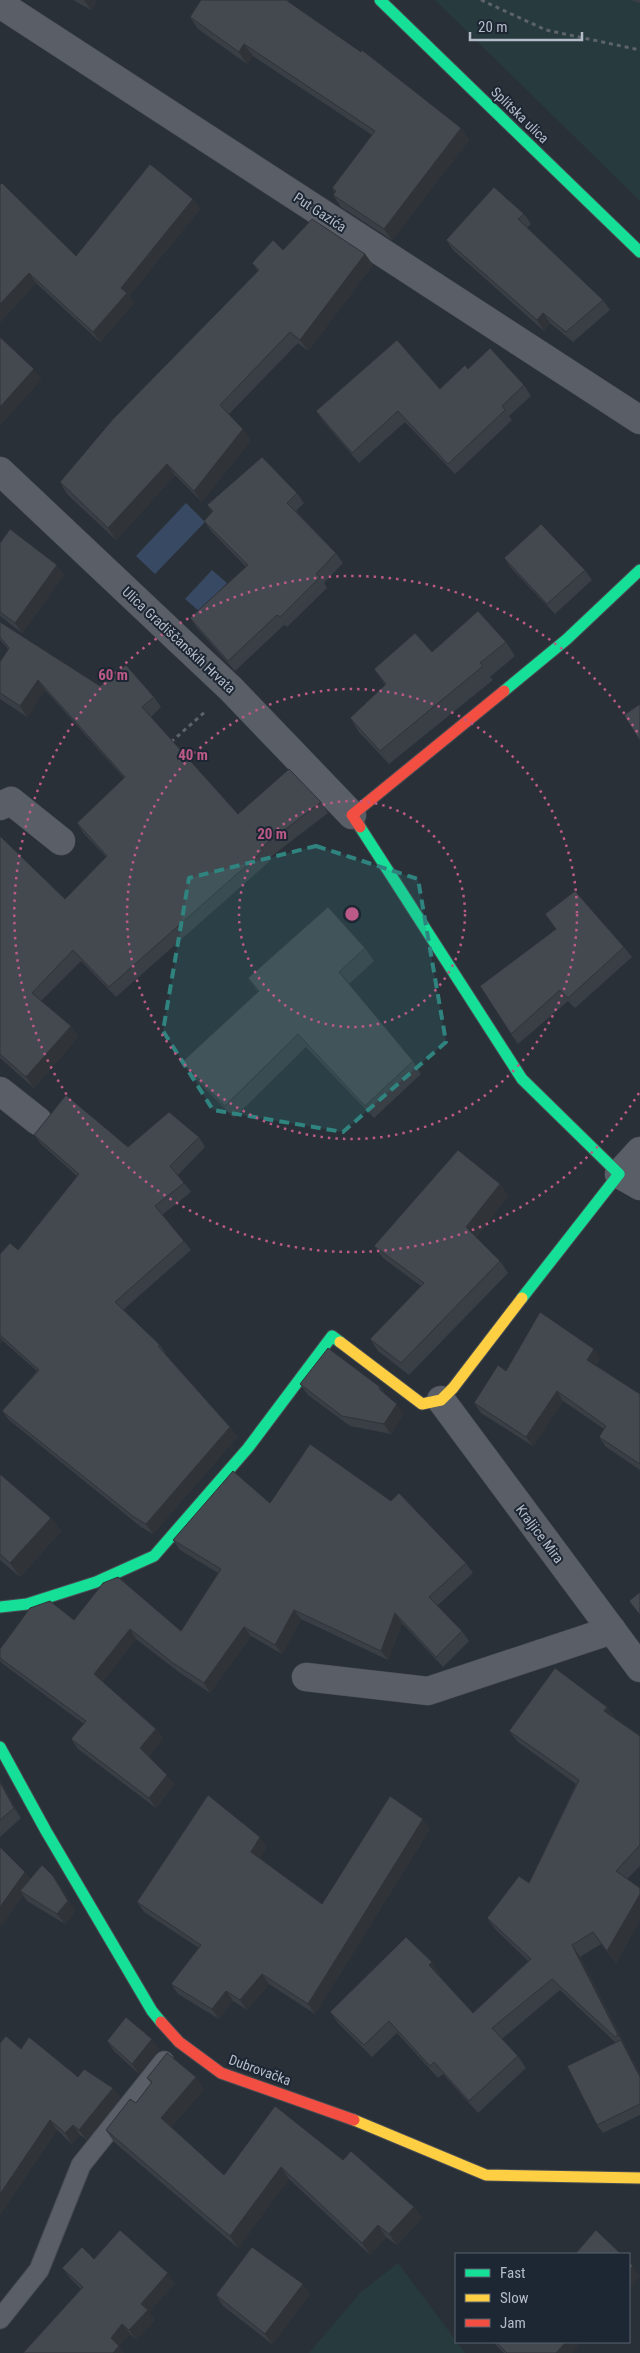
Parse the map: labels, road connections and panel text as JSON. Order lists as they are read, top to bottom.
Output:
{
  "streets": {
    "street": [
      "Splitska ulica",
      "Put Gazića",
      "Ulica Gradiščanskih Hrvata",
      "Kraljice Mira",
      "Dubrovačka"
    ]
  },
  "legend": ["Fast", "Slow", "Jam"],
  "scale_bar": "20 m",
  "rings": ["60 m", "40 m", "20 m"]
}
